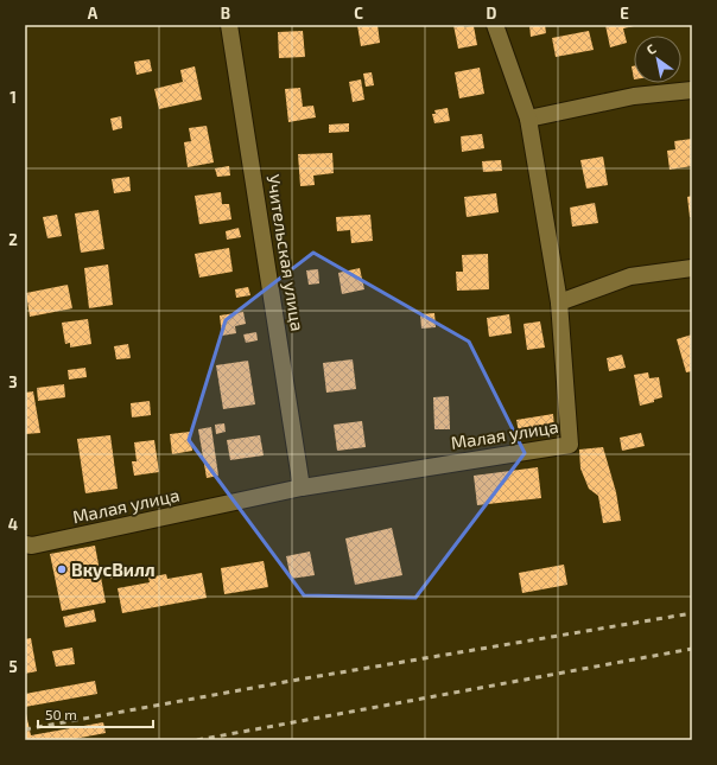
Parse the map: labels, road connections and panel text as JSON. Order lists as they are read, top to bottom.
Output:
{
  "streets": {
    "street": ["Учительская улица", "Малая улица"]
  },
  "crossings": [
    ["Учительская улица", "Малая улица"]
  ],
  "places": ["ВкусВилл"],
  "scale_bar": "50 m",
  "north": "top left",
  "grid": {
    "columns": [
      "A",
      "B",
      "C",
      "D",
      "E"
    ],
    "rows": [
      "1",
      "2",
      "3",
      "4",
      "5"
    ]
  }
}
